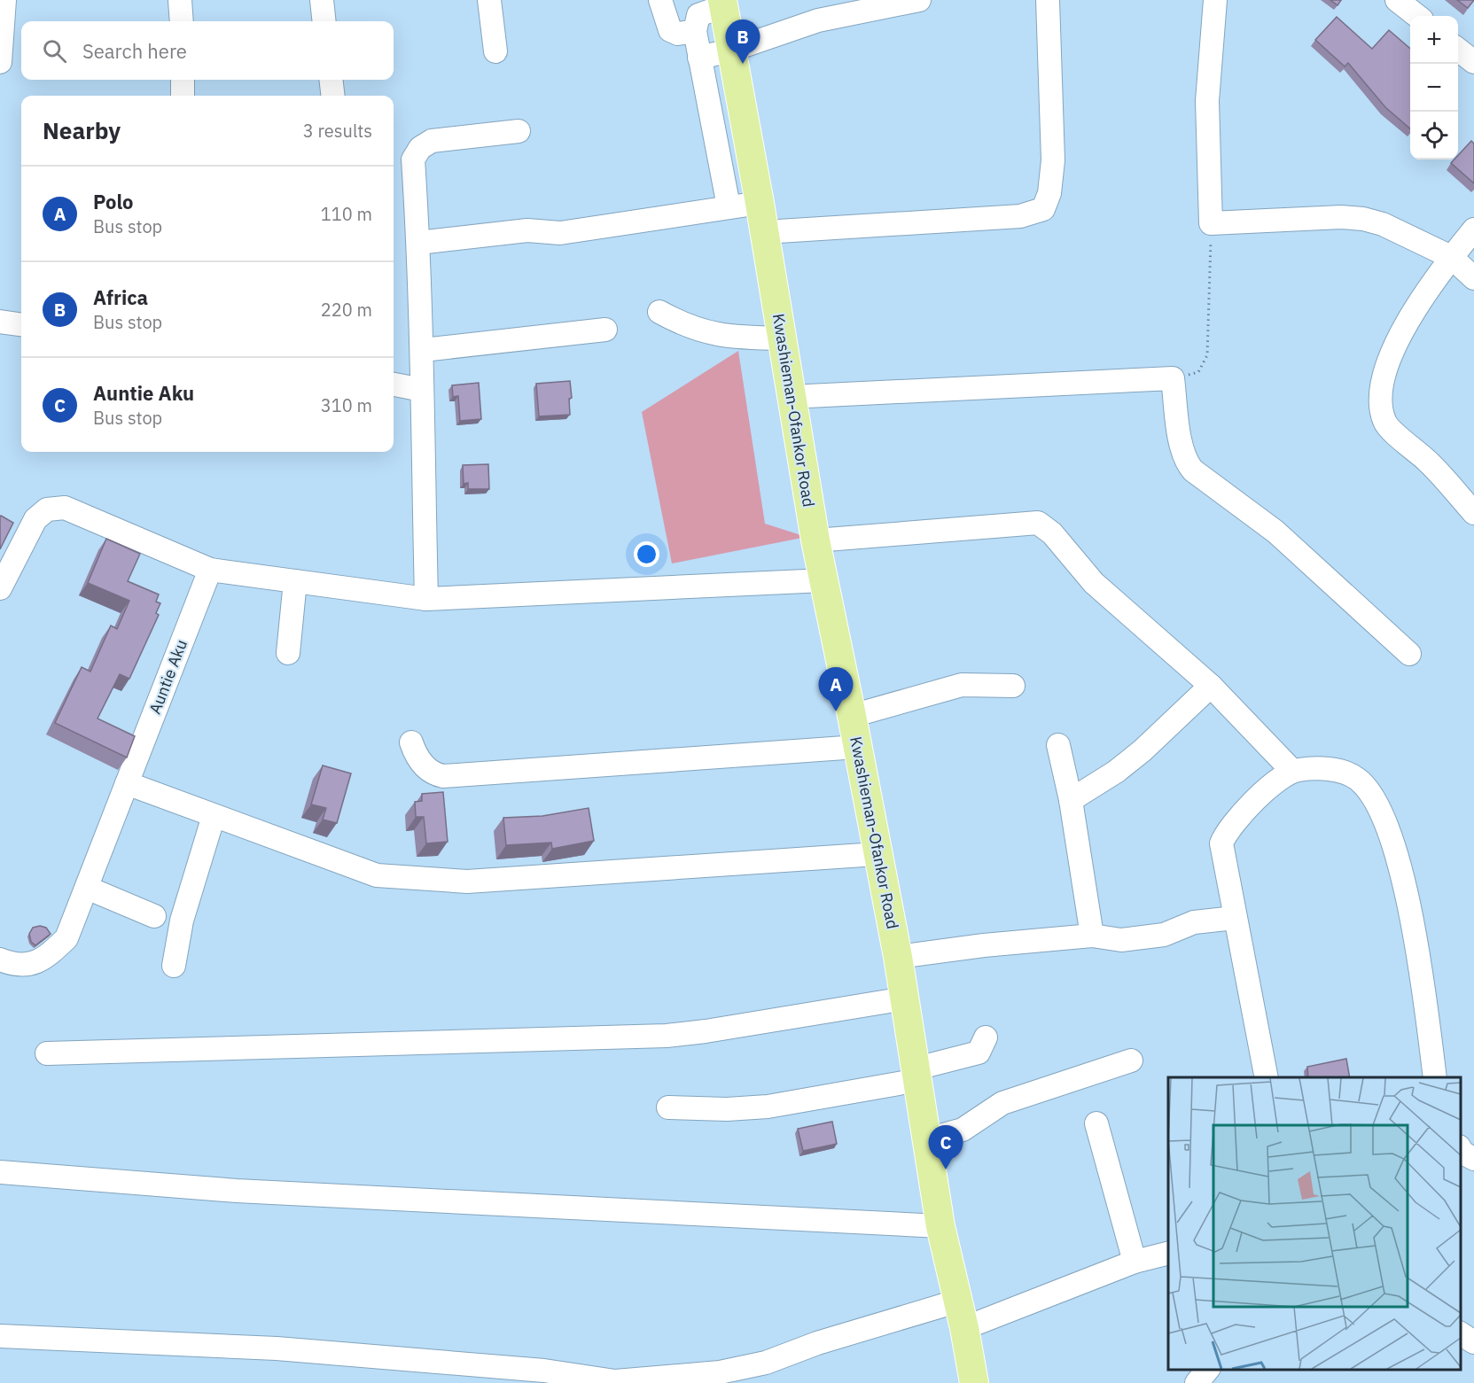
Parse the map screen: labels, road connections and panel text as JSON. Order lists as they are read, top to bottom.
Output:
{
  "streets": {
    "main road": ["Kwashieman-Ofankor Road"],
    "street": ["Auntie Aku"]
  },
  "page": {
    "map_buttons": ["+", "−"],
    "pins": ["B", "A", "C"],
    "search": "Search here",
    "heading": ["Nearby", "3 results"],
    "list": [
      {
        "mark": "A",
        "name": "Polo",
        "note": "Bus stop",
        "value": "110 m"
      },
      {
        "mark": "B",
        "name": "Africa",
        "note": "Bus stop",
        "value": "220 m"
      },
      {
        "mark": "C",
        "name": "Auntie Aku",
        "note": "Bus stop",
        "value": "310 m"
      }
    ]
  }
}
